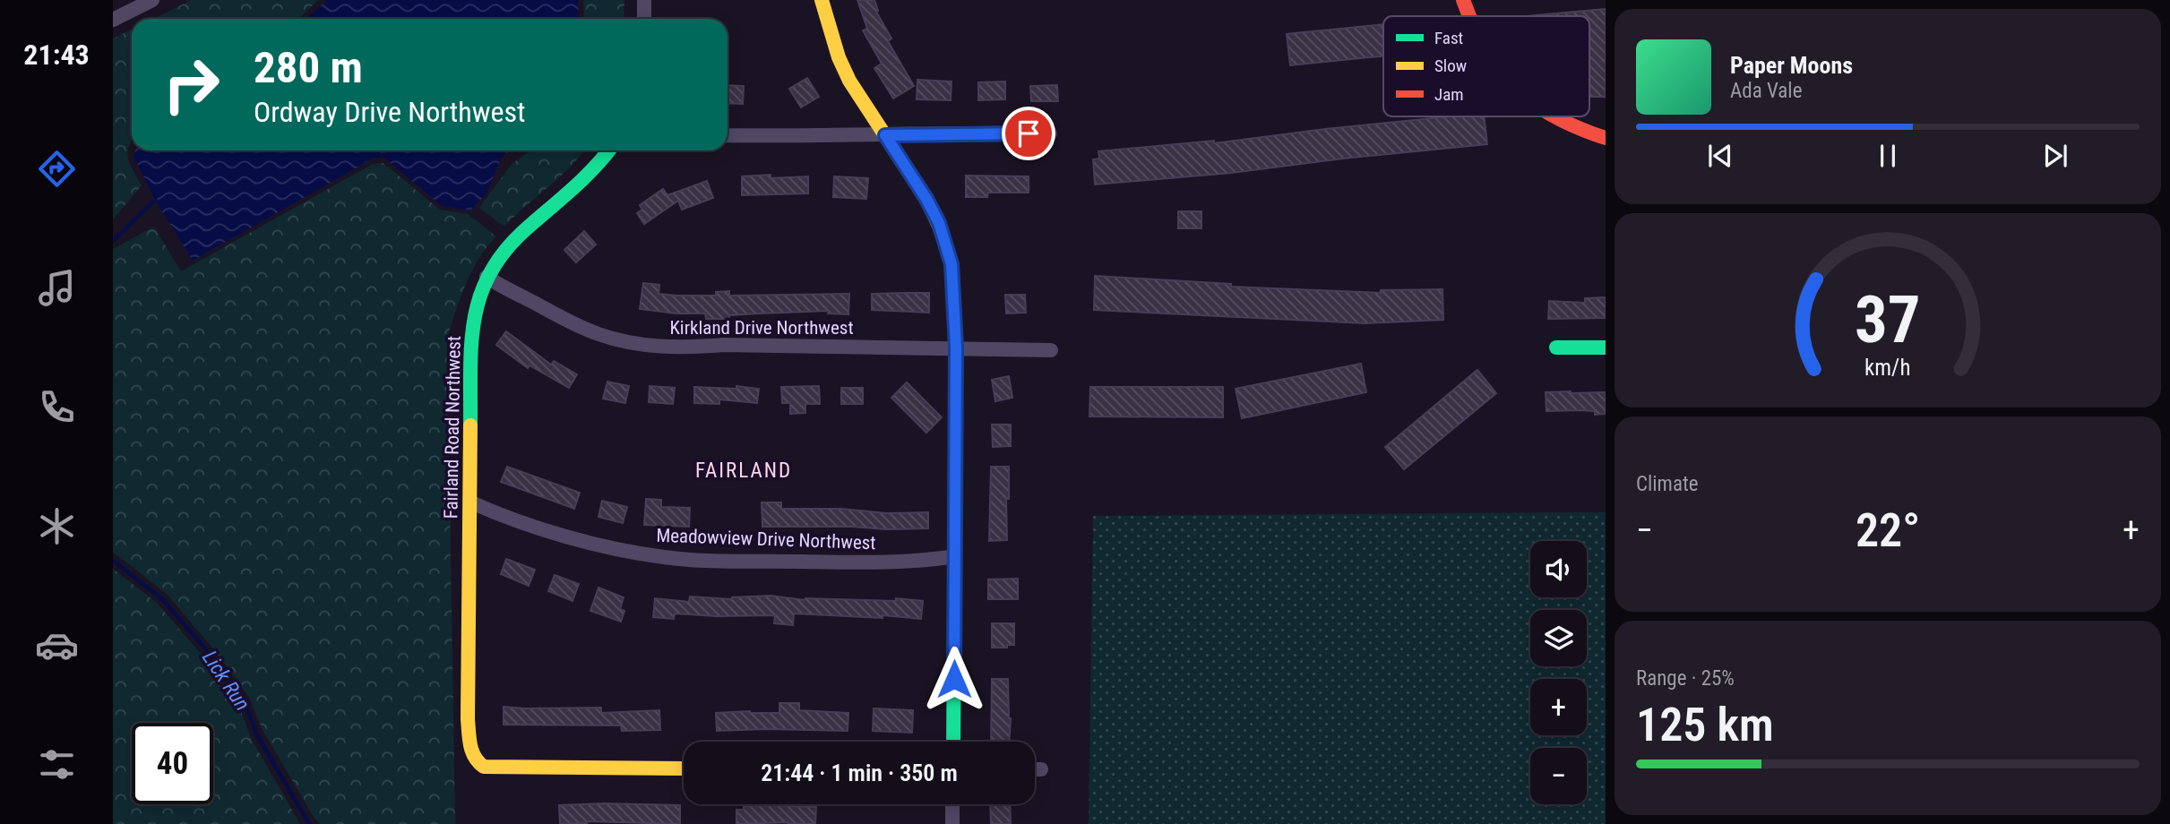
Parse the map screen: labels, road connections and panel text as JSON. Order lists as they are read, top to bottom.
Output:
{
  "streets": {
    "street": ["Kirkland Drive Northwest", "Fairland Road Northwest", "Meadowview Drive Northwest"]
  },
  "crossings": [
    ["Kirkland Drive Northwest", "Fairland Road Northwest"],
    ["Fairland Road Northwest", "Meadowview Drive Northwest"]
  ],
  "districts": ["FAIRLAND"],
  "water": ["Lick Run"],
  "legend": ["Fast", "Slow", "Jam"],
  "page": {
    "tabs": "21:43",
    "turn": ["280 m", "Ordway Drive Northwest"],
    "song": ["Paper Moons", "Ada Vale"],
    "tile": [
      "Climate",
      ["Range · 25%", "125 km"]
    ],
    "heat": ["−", "22°", "+"],
    "map_buttons": ["+", "−"],
    "limit": "40",
    "trip": "21:44 · 1 min · 350 m",
    "gauge": ["37", "km/h"]
  }
}
